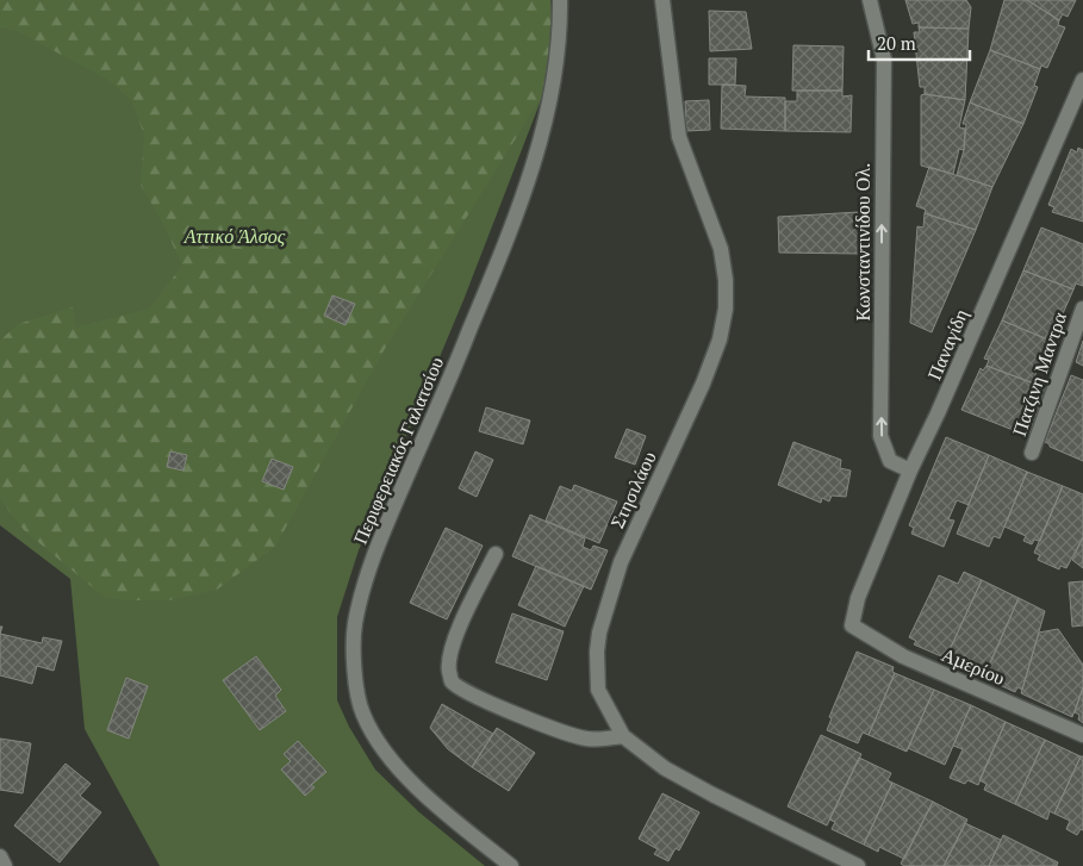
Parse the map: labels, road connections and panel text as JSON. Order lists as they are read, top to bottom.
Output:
{
  "streets": {
    "street": [
      "Κωνσταντινίδου Ολ.",
      "Παναγίδη",
      "Πατζινη Μαντρα",
      "Περιφερειακός Γαλατσίου",
      "Στησιλάου",
      "Αμερίου"
    ]
  },
  "crossings": [
    ["Κωνσταντινίδου Ολ.", "Παναγίδη"],
    ["Παναγίδη", "Αμερίου"]
  ],
  "one_way": ["Κωνσταντινίδου Ολ."],
  "parks": ["Αττικό Άλσος"],
  "scale_bar": "20 m"
}
